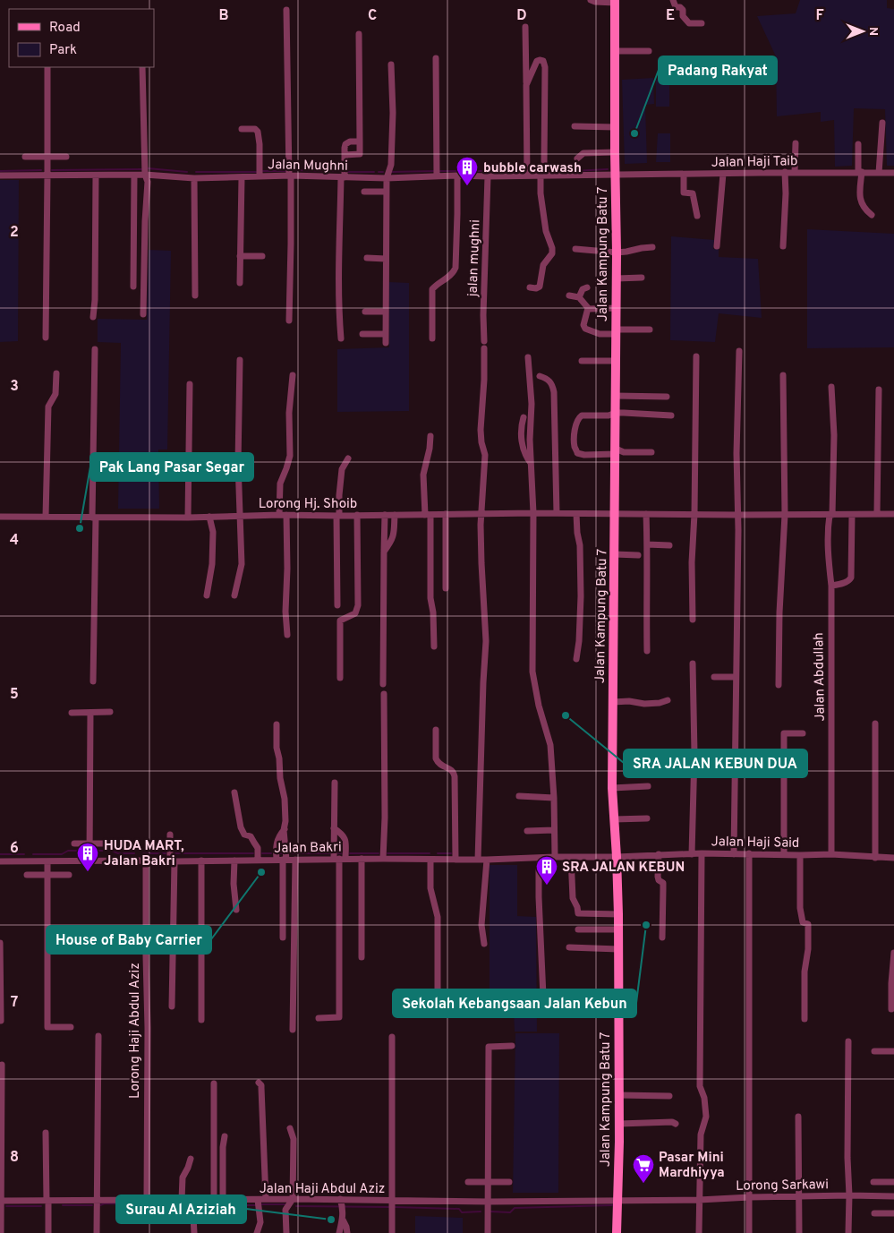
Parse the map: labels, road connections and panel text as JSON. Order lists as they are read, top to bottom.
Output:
{
  "streets": {
    "street": [
      "Jalan Haji Taib",
      "Jalan Mughni",
      "Jalan Kampung Batu 7",
      "jalan mughni",
      "Lorong Hj. Shoib",
      "Jalan Abdullah",
      "Jalan Haji Said",
      "Jalan Bakri",
      "Lorong Haji Abdul Aziz",
      "Lorong Sarkawi",
      "Jalan Haji Abdul Aziz"
    ]
  },
  "crossings": [
    ["Jalan Haji Taib", "Jalan Mughni"],
    ["Jalan Haji Taib", "Jalan Kampung Batu 7"],
    ["Jalan Mughni", "Jalan Kampung Batu 7"],
    ["Jalan Mughni", "jalan mughni"],
    ["Jalan Kampung Batu 7", "Lorong Hj. Shoib"],
    ["Jalan Kampung Batu 7", "Jalan Haji Said"],
    ["Jalan Kampung Batu 7", "Jalan Bakri"],
    ["Jalan Kampung Batu 7", "Lorong Sarkawi"],
    ["Jalan Kampung Batu 7", "Jalan Haji Abdul Aziz"],
    ["jalan mughni", "Lorong Hj. Shoib"],
    ["jalan mughni", "Jalan Bakri"],
    ["Jalan Abdullah", "Jalan Haji Said"],
    ["Jalan Haji Said", "Jalan Bakri"],
    ["Jalan Bakri", "Lorong Haji Abdul Aziz"],
    ["Lorong Haji Abdul Aziz", "Jalan Haji Abdul Aziz"],
    ["Lorong Sarkawi", "Jalan Haji Abdul Aziz"]
  ],
  "places": {
    "other": [
      "Padang Rakyat",
      "Pak Lang Pasar Segar",
      "SRA JALAN KEBUN DUA",
      "House of Baby Carrier",
      "Sekolah Kebangsaan Jalan Kebun",
      "Surau Al Aziziah"
    ],
    "building": ["bubble carwash", "HUDA MART, Jalan Bakri", "SRA JALAN KEBUN"],
    "supermarket": ["Pasar Mini Mardhiyya"]
  },
  "legend": ["Road", "Park"],
  "north": "right",
  "grid": {
    "columns": [
      "B",
      "C",
      "D",
      "E",
      "F"
    ],
    "rows": [
      "2",
      "3",
      "4",
      "5",
      "6",
      "7",
      "8"
    ]
  }
}
